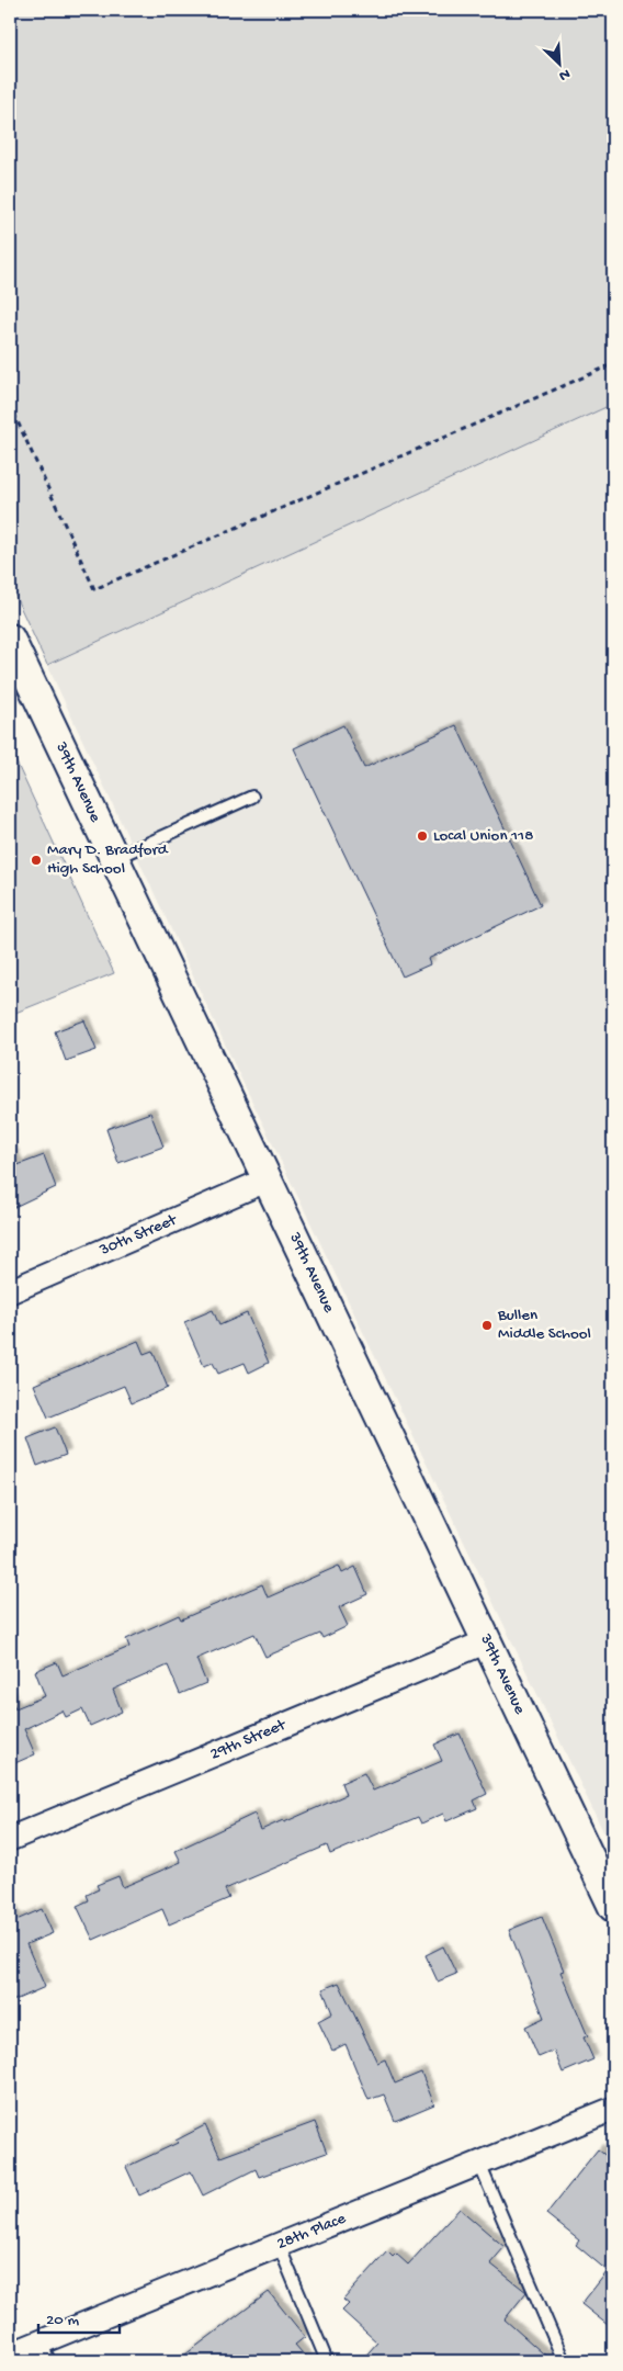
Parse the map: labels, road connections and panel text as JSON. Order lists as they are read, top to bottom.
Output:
{
  "streets": {
    "street": [
      "39th Avenue",
      "30th Street",
      "29th Street",
      "28th Place"
    ]
  },
  "crossings": [
    ["39th Avenue", "30th Street"],
    ["39th Avenue", "29th Street"]
  ],
  "places": ["Local Union 118", "Mary D. Bradford High School", "Bullen Middle School"],
  "scale_bar": "20 m",
  "north": "bottom right"
}
